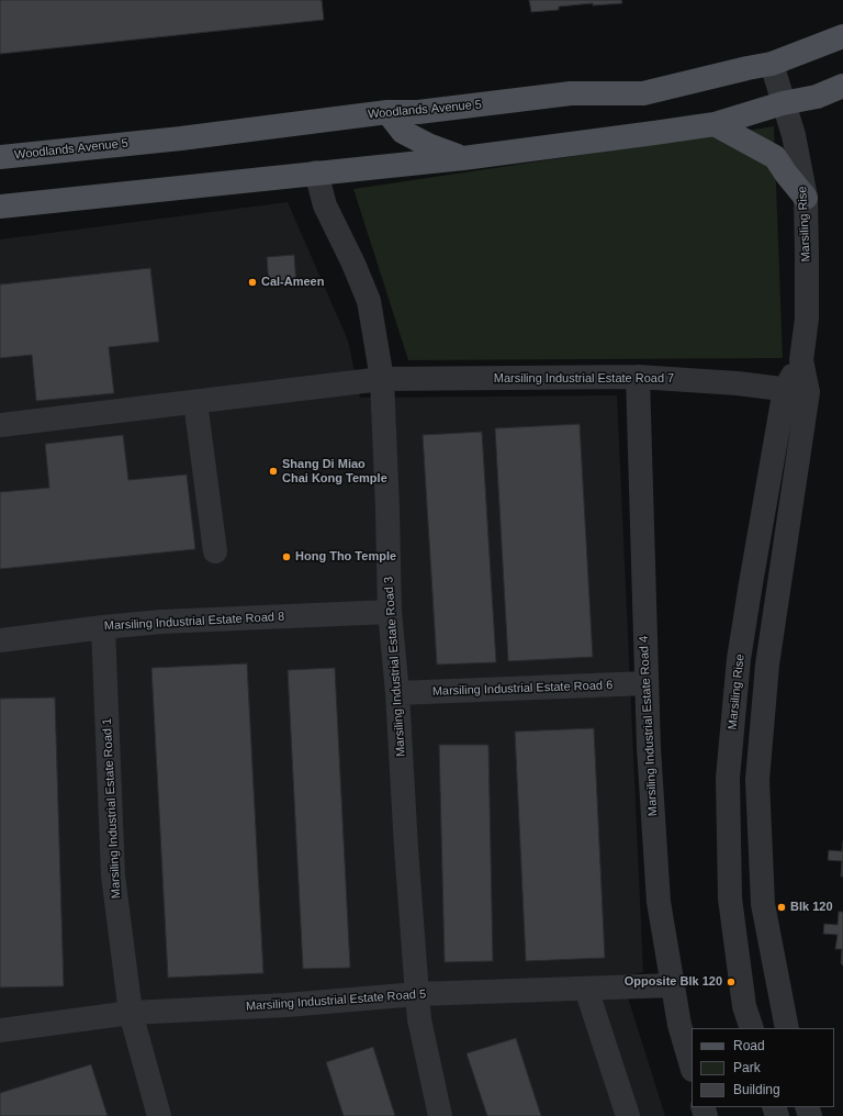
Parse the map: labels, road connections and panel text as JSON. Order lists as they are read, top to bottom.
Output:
{
  "streets": {
    "main road": ["Woodlands Avenue 5"],
    "street": [
      "Marsiling Rise",
      "Marsiling Industrial Estate Road 7",
      "Marsiling Industrial Estate Road 8",
      "Marsiling Industrial Estate Road 3",
      "Marsiling Industrial Estate Road 6",
      "Marsiling Industrial Estate Road 4",
      "Marsiling Industrial Estate Road 1",
      "Marsiling Industrial Estate Road 5"
    ]
  },
  "crossings": [
    ["Woodlands Avenue 5", "Marsiling Rise"],
    ["Marsiling Rise", "Marsiling Industrial Estate Road 7"],
    ["Marsiling Industrial Estate Road 7", "Marsiling Industrial Estate Road 3"],
    ["Marsiling Industrial Estate Road 7", "Marsiling Industrial Estate Road 4"],
    ["Marsiling Industrial Estate Road 8", "Marsiling Industrial Estate Road 3"],
    ["Marsiling Industrial Estate Road 8", "Marsiling Industrial Estate Road 1"],
    ["Marsiling Industrial Estate Road 3", "Marsiling Industrial Estate Road 6"],
    ["Marsiling Industrial Estate Road 3", "Marsiling Industrial Estate Road 5"],
    ["Marsiling Industrial Estate Road 6", "Marsiling Industrial Estate Road 4"],
    ["Marsiling Industrial Estate Road 4", "Marsiling Industrial Estate Road 5"],
    ["Marsiling Industrial Estate Road 1", "Marsiling Industrial Estate Road 5"]
  ],
  "places": [
    "Cal-Ameen",
    "Shang Di Miao Chai Kong Temple",
    "Hong Tho Temple",
    "Blk 120",
    "Opposite Blk 120"
  ],
  "legend": ["Road", "Park", "Building"]
}
